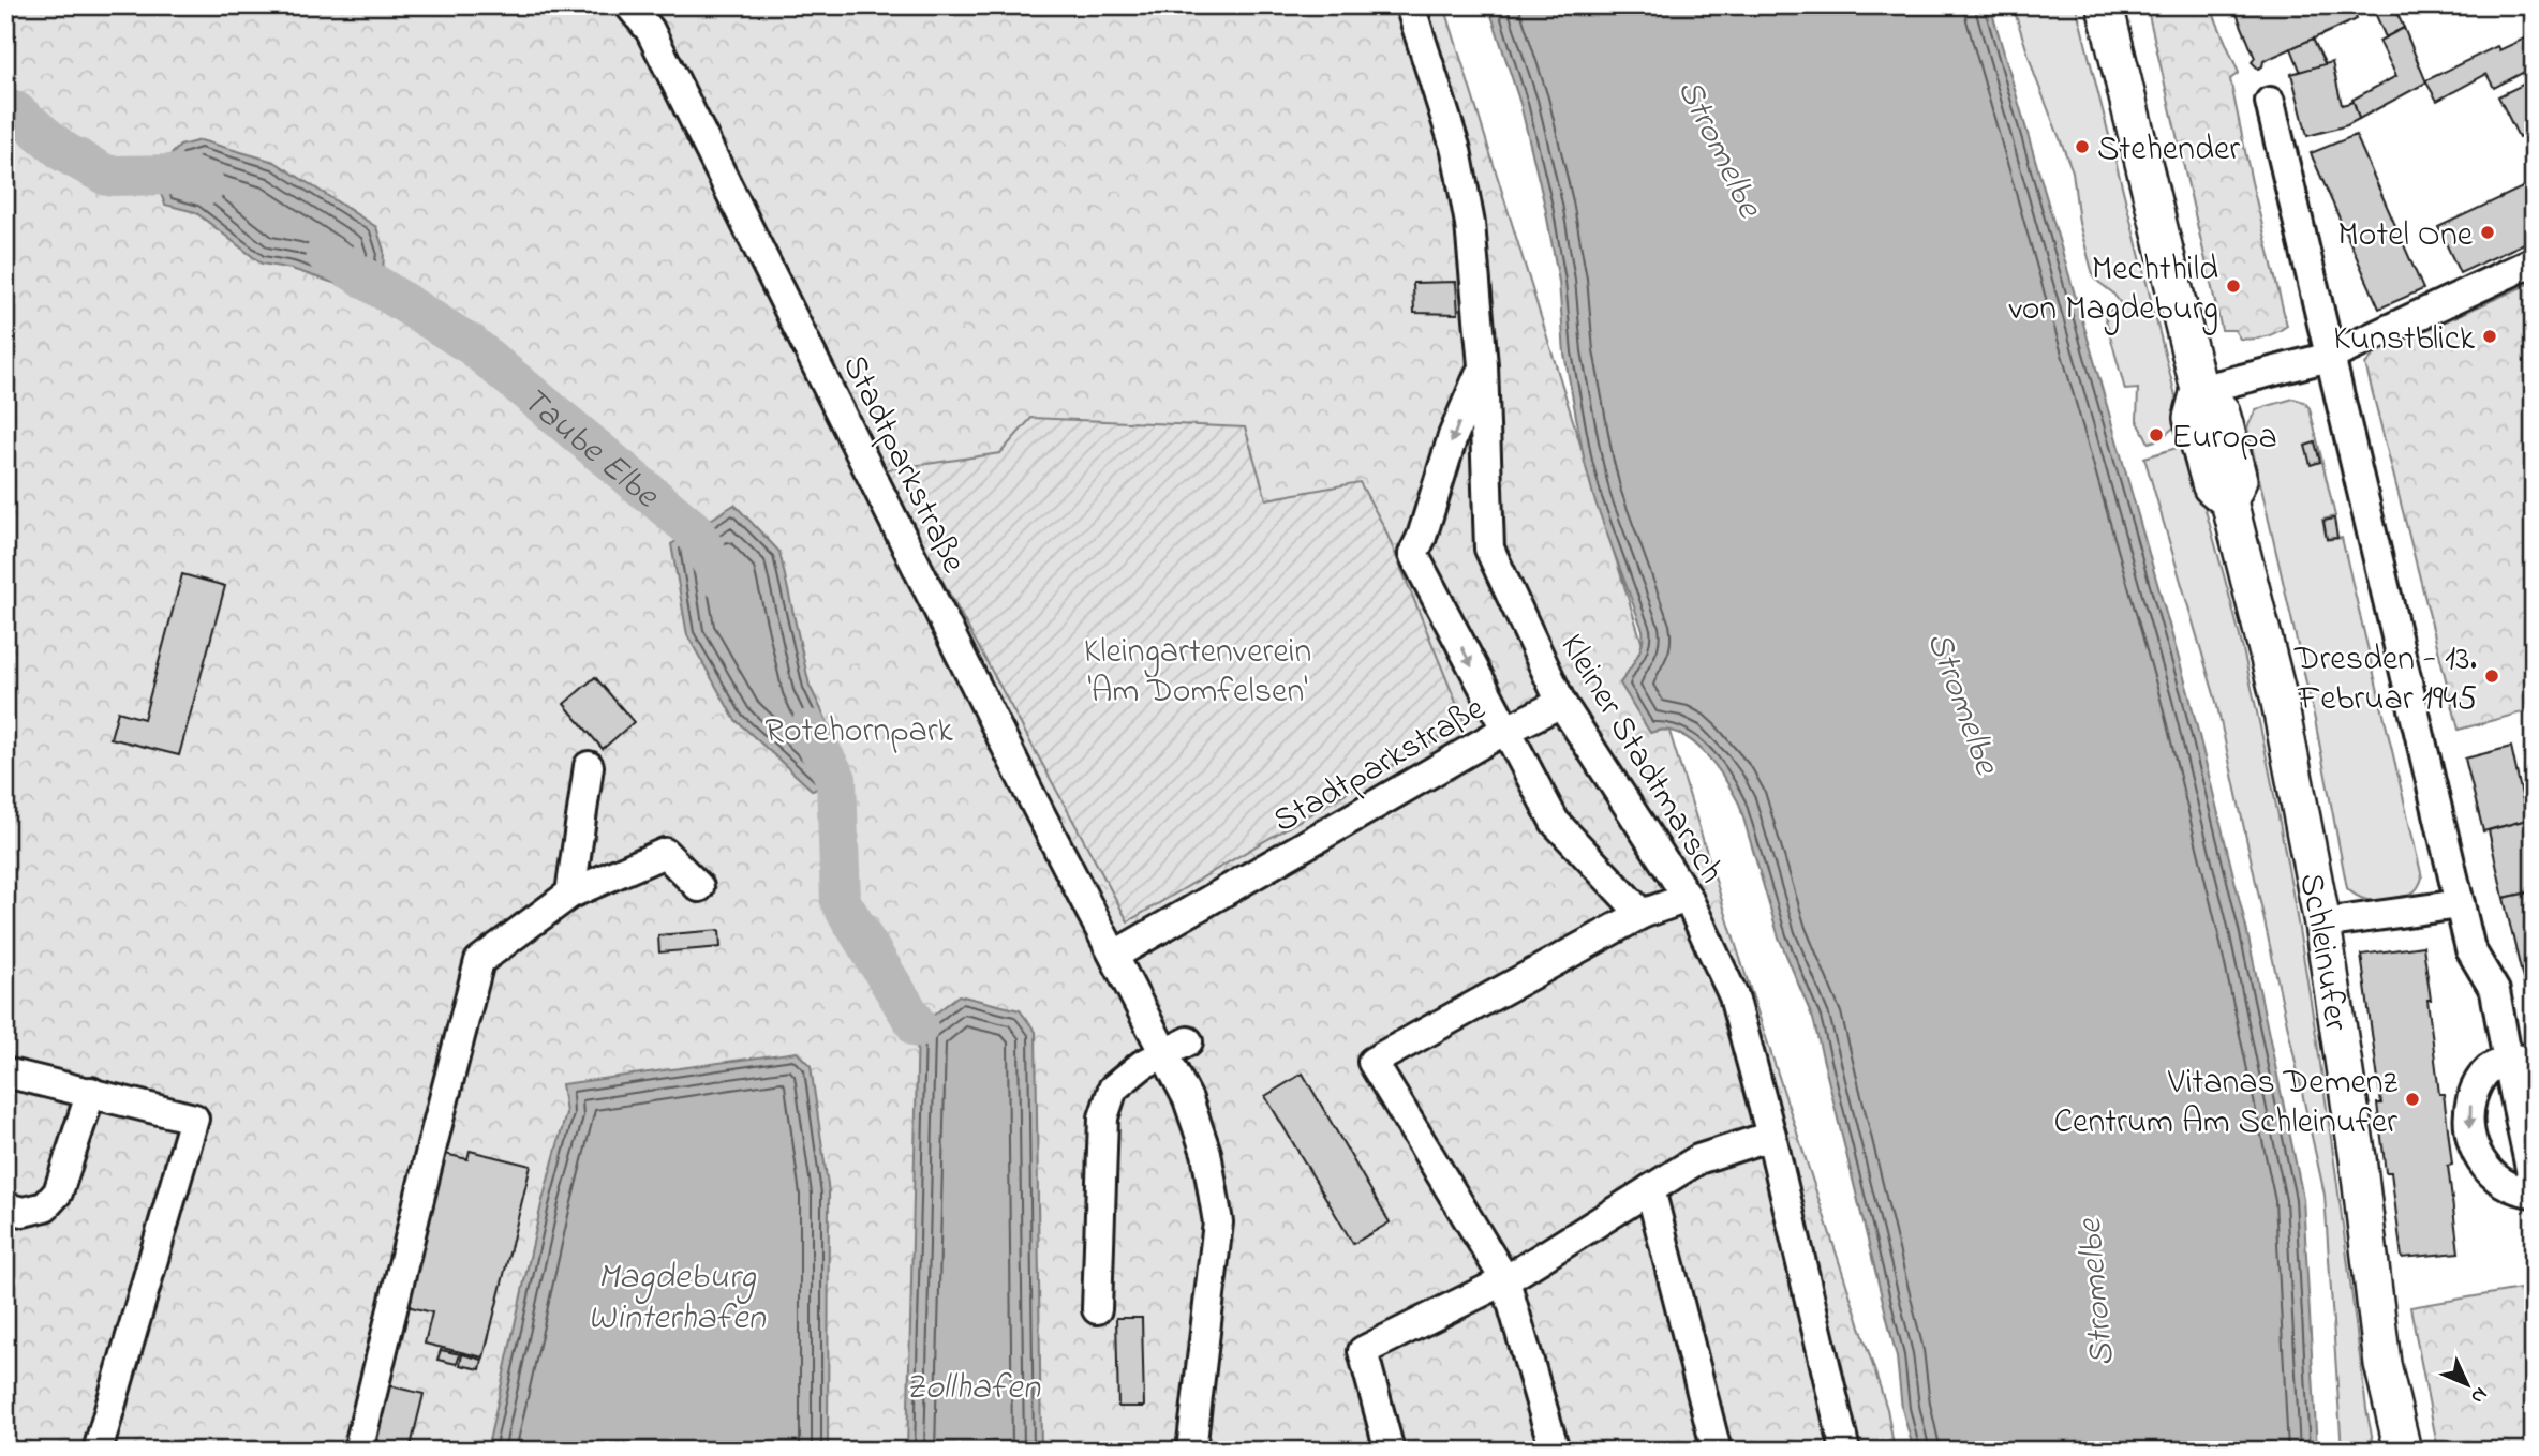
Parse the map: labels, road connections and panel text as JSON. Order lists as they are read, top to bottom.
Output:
{
  "streets": {
    "main road": ["Schleinufer"],
    "street": ["Stadtparkstraße", "Kleiner Stadtmarsch"]
  },
  "crossings": [
    ["Stadtparkstraße", "Kleiner Stadtmarsch"]
  ],
  "water": [
    "Stromelbe",
    "Taube Elbe",
    "Magdeburg Winterhafen",
    "Zollhafen"
  ],
  "parks": ["Kleingartenverein 'Am Domfelsen'", "Rotehornpark"],
  "places": [
    "Stehender",
    "Motel One",
    "Mechthild von Magdeburg",
    "Kunstblick",
    "Europa",
    "Dresden - 13. Februar 1945",
    "Vitanas Demenz Centrum Am Schleinufer"
  ],
  "north": "bottom right"
}
